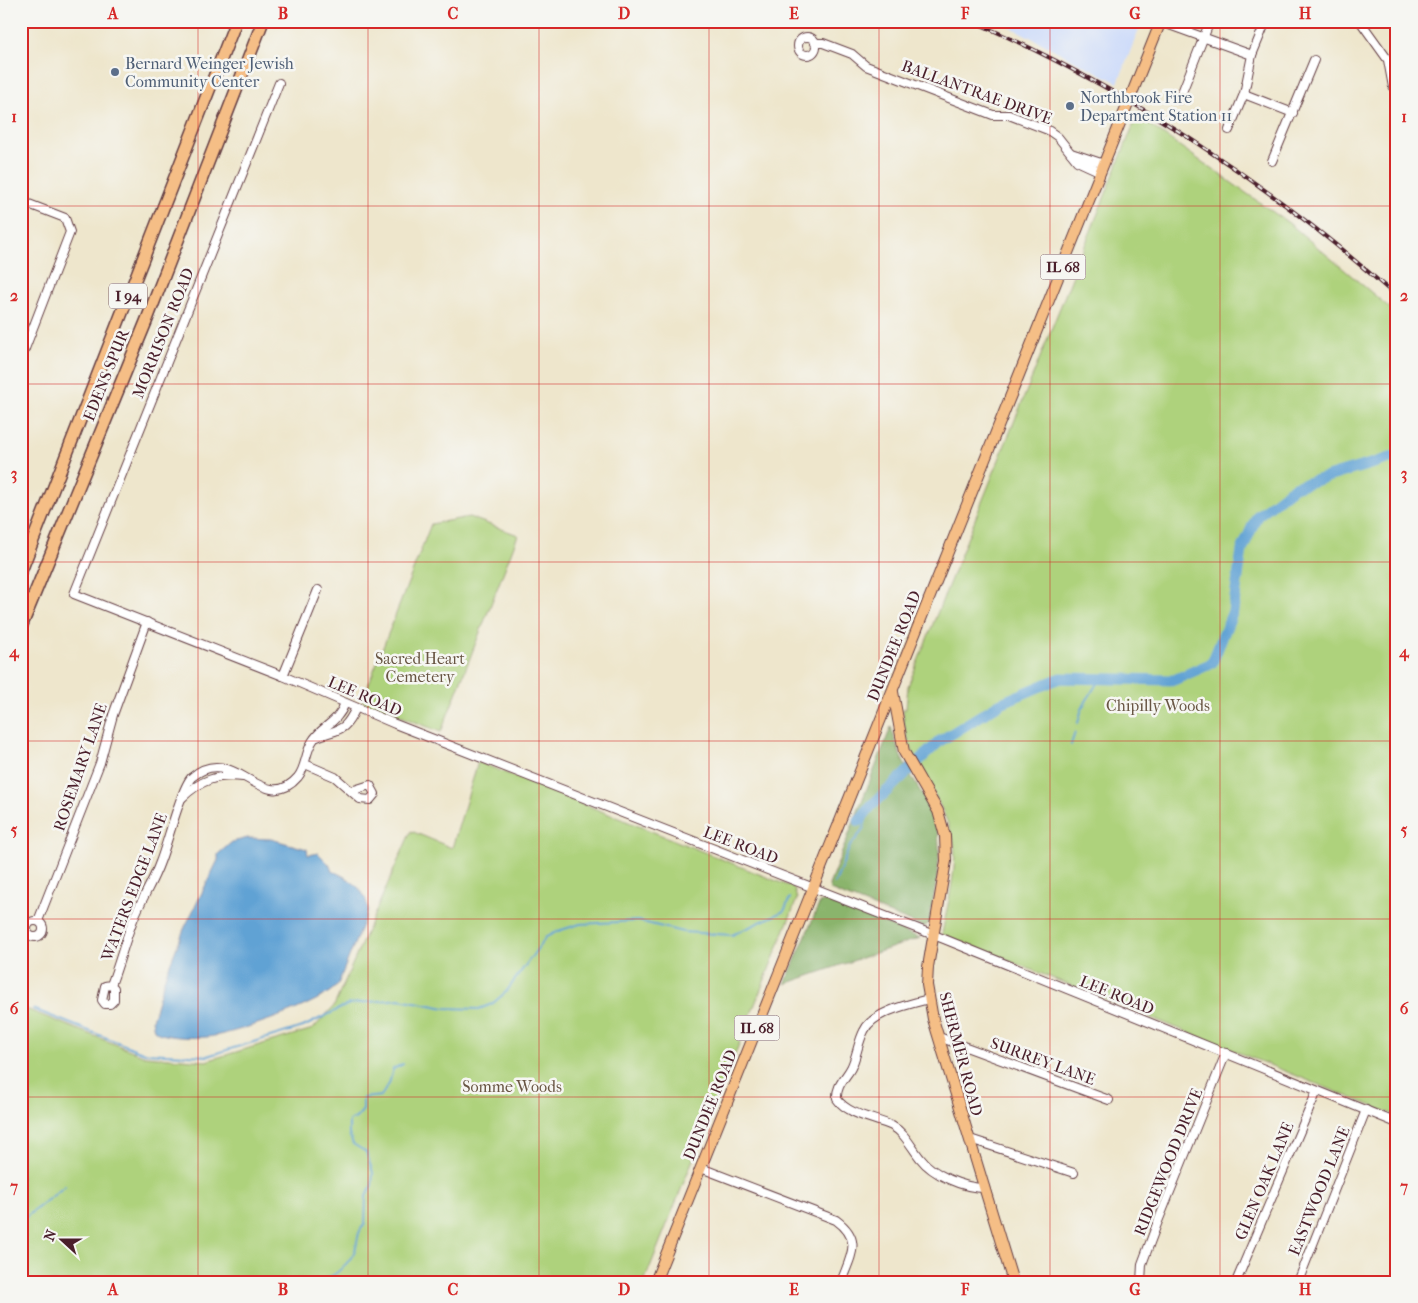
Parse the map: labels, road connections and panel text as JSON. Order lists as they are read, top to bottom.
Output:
{
  "streets": {
    "highway": ["I 94", "EDENS SPUR"],
    "main road": ["IL 68", "DUNDEE ROAD", "SHERMER ROAD"],
    "street": [
      "BALLANTRAE DRIVE",
      "MORRISON ROAD",
      "LEE ROAD",
      "ROSEMARY LANE",
      "WATERS EDGE LANE",
      "SURREY LANE",
      "RIDGEWOOD DRIVE",
      "GLEN OAK LANE",
      "EASTWOOD LANE"
    ]
  },
  "crossings": [
    ["BALLANTRAE DRIVE", "DUNDEE ROAD"],
    ["MORRISON ROAD", "LEE ROAD"],
    ["DUNDEE ROAD", "LEE ROAD"],
    ["DUNDEE ROAD", "SHERMER ROAD"],
    ["LEE ROAD", "ROSEMARY LANE"],
    ["LEE ROAD", "WATERS EDGE LANE"],
    ["LEE ROAD", "SHERMER ROAD"],
    ["LEE ROAD", "RIDGEWOOD DRIVE"],
    ["LEE ROAD", "GLEN OAK LANE"],
    ["LEE ROAD", "EASTWOOD LANE"],
    ["SHERMER ROAD", "SURREY LANE"]
  ],
  "parks": ["Sacred Heart Cemetery", "Chipilly Woods", "Somme Woods"],
  "places": ["Bernard Weinger Jewish Community Center", "Northbrook Fire Department Station 11"],
  "north": "left",
  "grid": {
    "columns": [
      "A",
      "B",
      "C",
      "D",
      "E",
      "F",
      "G",
      "H"
    ],
    "rows": [
      "1",
      "2",
      "3",
      "4",
      "5",
      "6",
      "7"
    ]
  }
}
